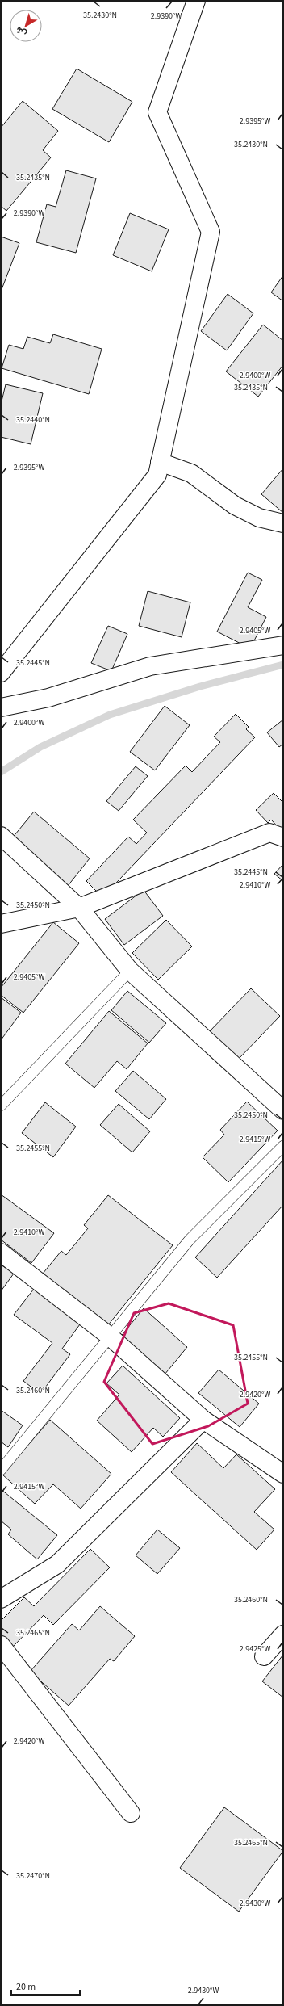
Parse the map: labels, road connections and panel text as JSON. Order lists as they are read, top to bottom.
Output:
{
  "scale_bar": "20 m",
  "north": "bottom left",
  "coordinates": [
    "35.2430°N",
    "2.9390°W",
    "2.9395°W",
    "35.2435°N",
    "2.9400°W",
    "35.2440°N",
    "2.9405°W",
    "35.2445°N",
    "2.9410°W",
    "35.2450°N",
    "2.9415°W",
    "35.2455°N",
    "35.2460°N",
    "2.9420°W",
    "35.2465°N",
    "2.9425°W",
    "35.2470°N",
    "2.9430°W"
  ]
}
